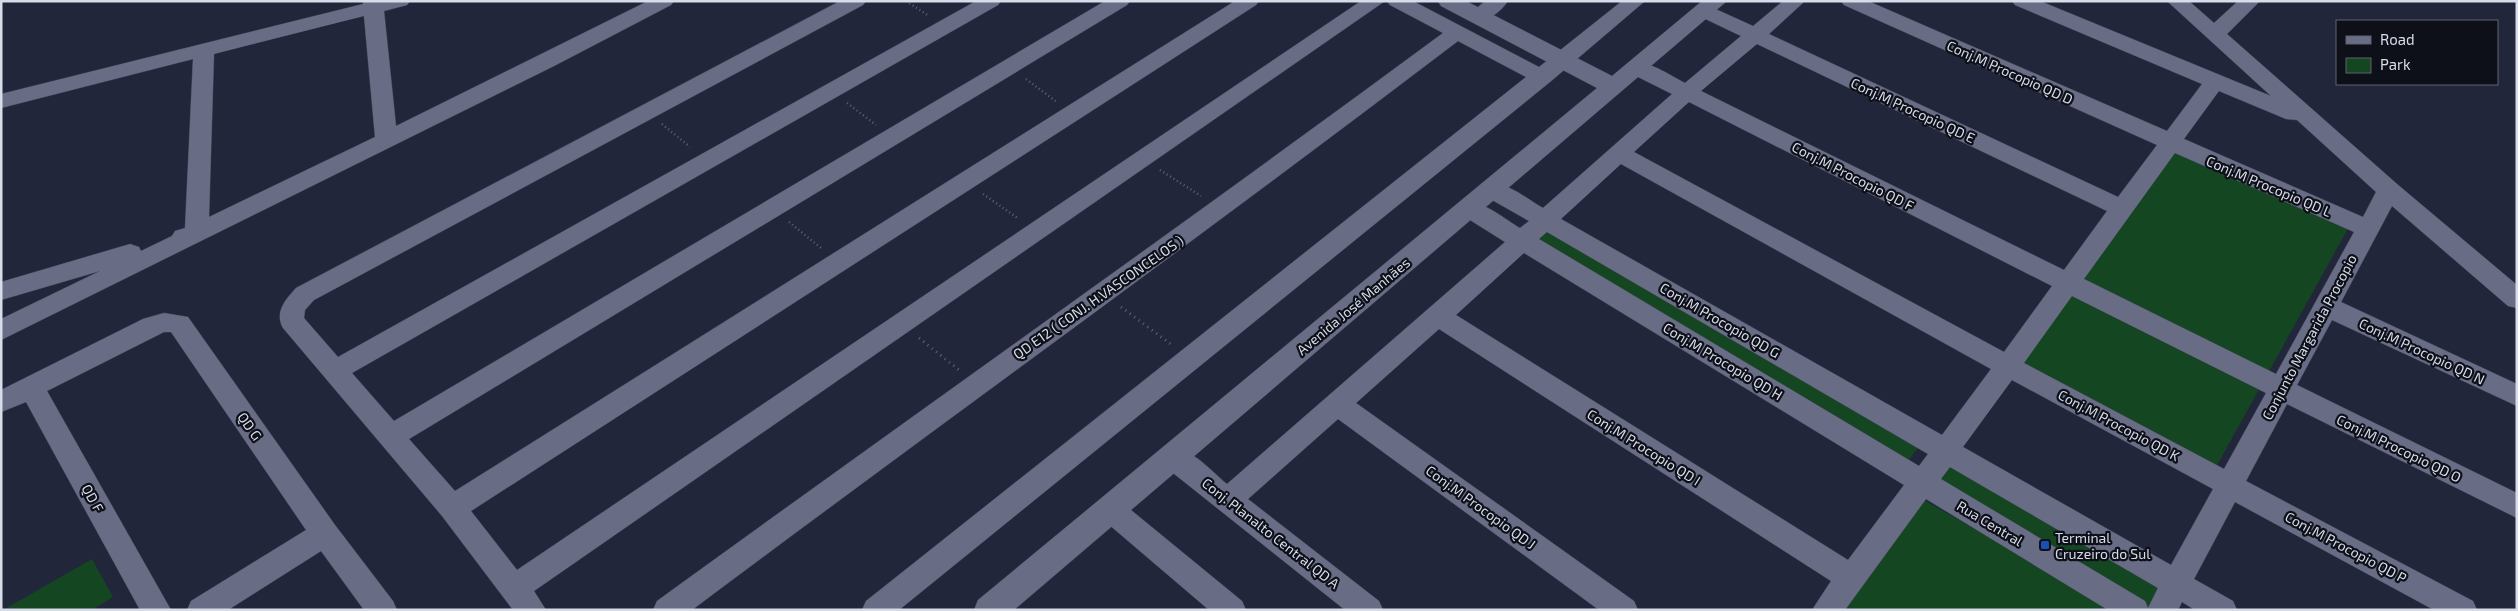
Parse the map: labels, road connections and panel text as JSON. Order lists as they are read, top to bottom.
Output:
{
  "streets": {
    "street": [
      "Conj.M Procopio QD D",
      "Conj.M Procopio QD E",
      "Conj.M Procopio QD F",
      "Conj.M Procopio QD L",
      "QD E12 ( CONJ. H.VASCONCELOS )",
      "Avenida José Manhães",
      "Conj.M Procopio QD G",
      "Conjunto Margarida Procopio",
      "Conj.M Procopio QD N",
      "Conj.M Procopio QD H",
      "Conj.M Procopio QD K",
      "QD G",
      "Conj.M Procopio QD I",
      "Conj.M Procopio QD O",
      "QD F",
      "Conj.M Procopio QD J",
      "Rua Central",
      "Conj. Planalto Central QD A",
      "Conj.M Procopio QD P"
    ]
  },
  "crossings": [
    ["Conj.M Procopio QD D", "Conj.M Procopio QD L"],
    ["Conj.M Procopio QD E", "Avenida José Manhães"],
    ["Conj.M Procopio QD F", "Avenida José Manhães"],
    ["Conj.M Procopio QD F", "Conjunto Margarida Procopio"],
    ["Conj.M Procopio QD F", "Conj.M Procopio QD O"],
    ["Conj.M Procopio QD L", "Conjunto Margarida Procopio"],
    ["Avenida José Manhães", "Conj.M Procopio QD G"],
    ["Avenida José Manhães", "Conj.M Procopio QD H"],
    ["Avenida José Manhães", "Conj. Planalto Central QD A"],
    ["Conjunto Margarida Procopio", "Conj.M Procopio QD N"],
    ["Conjunto Margarida Procopio", "Conj.M Procopio QD K"],
    ["Conjunto Margarida Procopio", "Conj.M Procopio QD O"],
    ["Conjunto Margarida Procopio", "Conj.M Procopio QD P"],
    ["Conj.M Procopio QD H", "Rua Central"],
    ["Conj.M Procopio QD K", "Conj.M Procopio QD P"],
    ["QD G", "QD F"]
  ],
  "places": {
    "transit": ["Terminal Cruzeiro do Sul"]
  },
  "legend": ["Road", "Park"]
}
